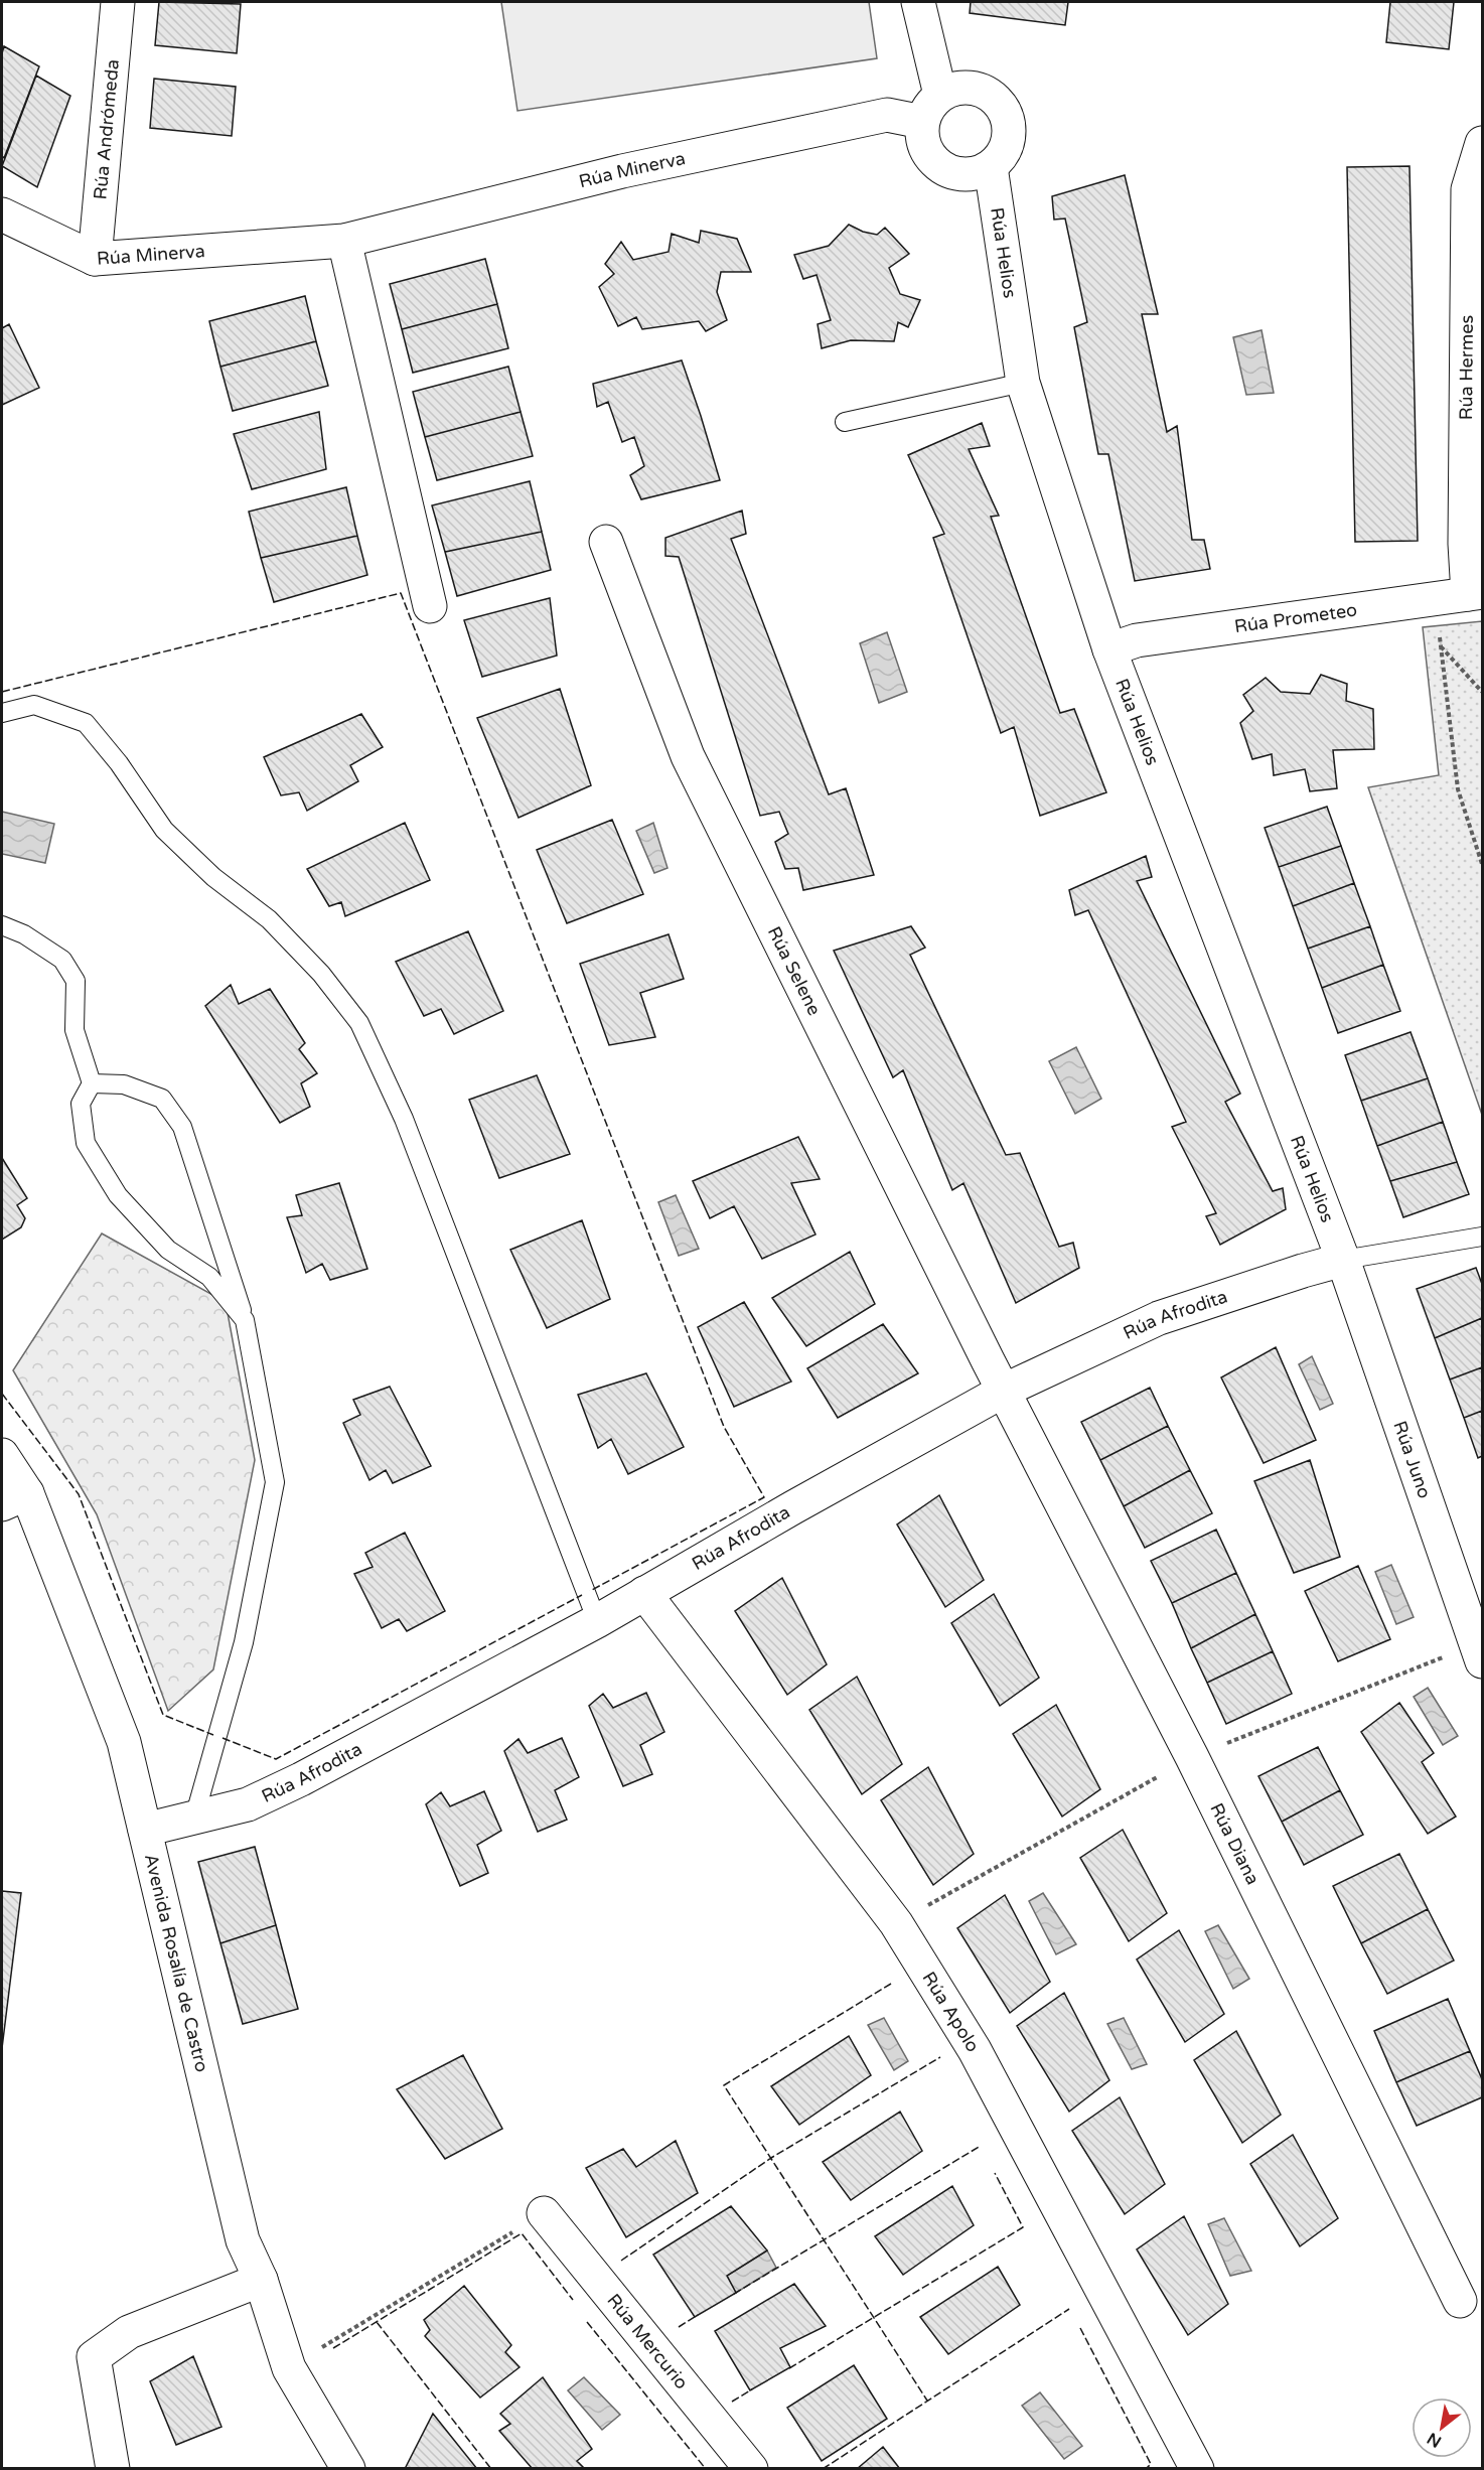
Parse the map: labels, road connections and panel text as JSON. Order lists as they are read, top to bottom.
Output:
{
  "streets": {
    "street": [
      "Rúa Andrómeda",
      "Rúa Minerva",
      "Rúa Helios",
      "Rúa Hermes",
      "Rúa Prometeo",
      "Rúa Selene",
      "Rúa Afrodita",
      "Rúa Juno",
      "Rúa Diana",
      "Avenida Rosalía de Castro",
      "Rúa Apolo",
      "Rúa Mercurio"
    ]
  },
  "crossings": [
    ["Rúa Andrómeda", "Rúa Minerva"],
    ["Rúa Minerva", "Rúa Helios"],
    ["Rúa Helios", "Rúa Prometeo"],
    ["Rúa Helios", "Rúa Afrodita"],
    ["Rúa Helios", "Rúa Juno"],
    ["Rúa Hermes", "Rúa Prometeo"],
    ["Rúa Selene", "Rúa Afrodita"],
    ["Rúa Selene", "Rúa Diana"],
    ["Rúa Afrodita", "Rúa Juno"],
    ["Rúa Afrodita", "Rúa Diana"],
    ["Rúa Afrodita", "Avenida Rosalía de Castro"],
    ["Rúa Afrodita", "Rúa Apolo"]
  ],
  "north": "bottom left"
}
